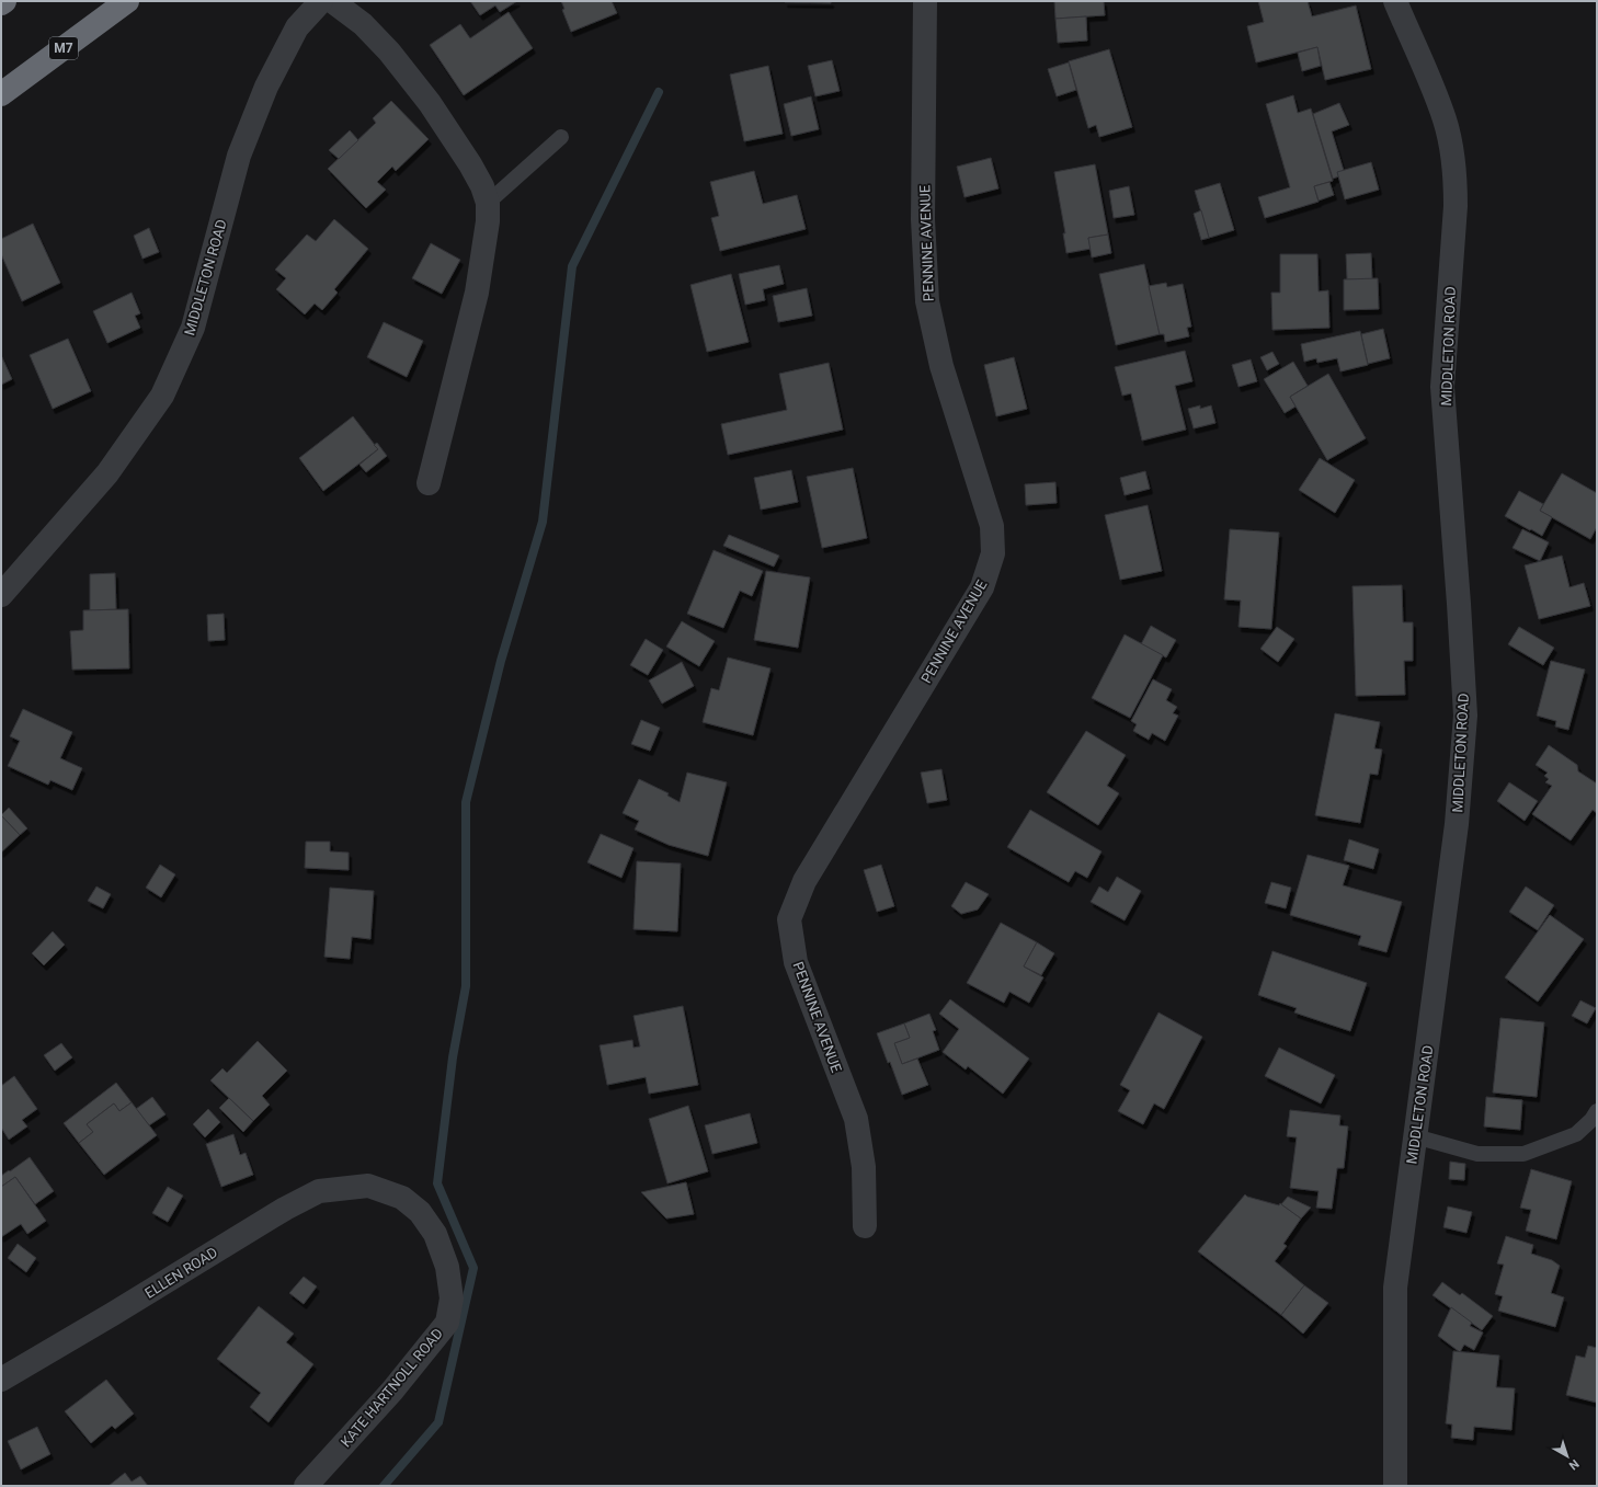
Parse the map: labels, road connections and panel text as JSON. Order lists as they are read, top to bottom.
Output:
{
  "streets": {
    "highway": ["M7"],
    "street": [
      "PENNINE AVENUE",
      "MIDDLETON ROAD",
      "ELLEN ROAD",
      "KATE HARTNOLL ROAD"
    ]
  },
  "crossings": [
    ["ELLEN ROAD", "KATE HARTNOLL ROAD"]
  ],
  "north": "bottom right"
}
